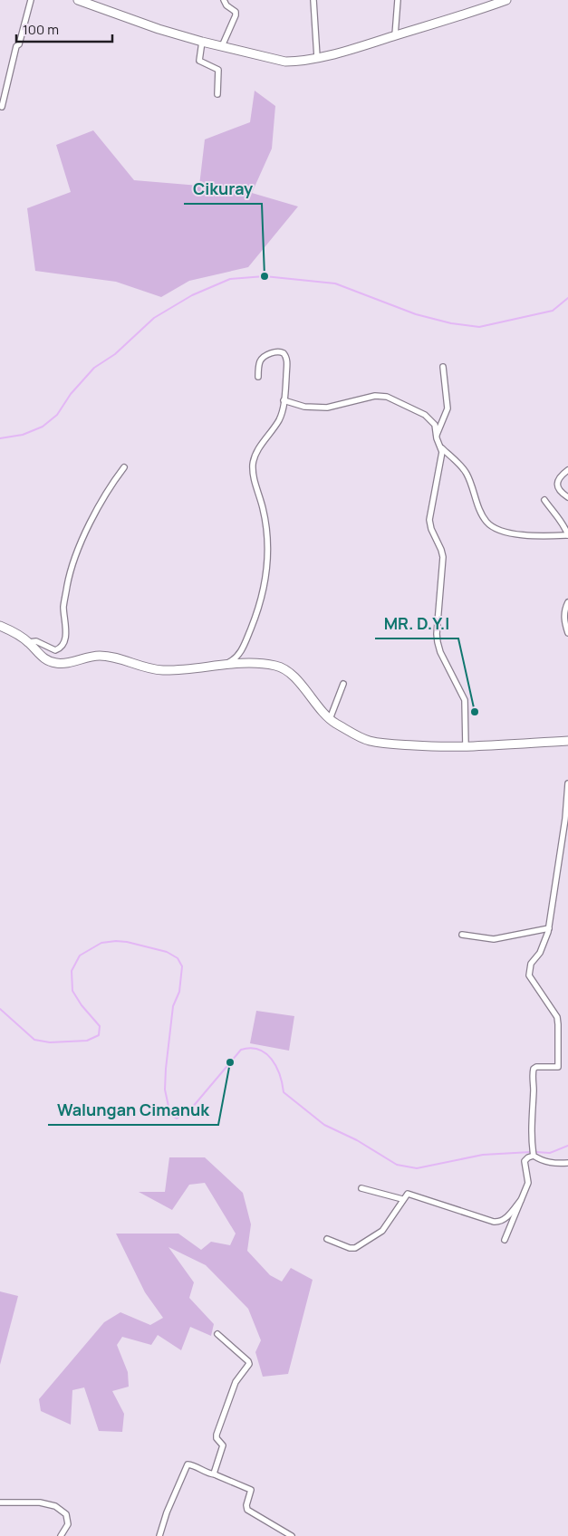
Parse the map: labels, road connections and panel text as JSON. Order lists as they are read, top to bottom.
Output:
{
  "places": ["Cikuray", "MR. D.Y.I", "Walungan Cimanuk"],
  "scale_bar": "100 m"
}
